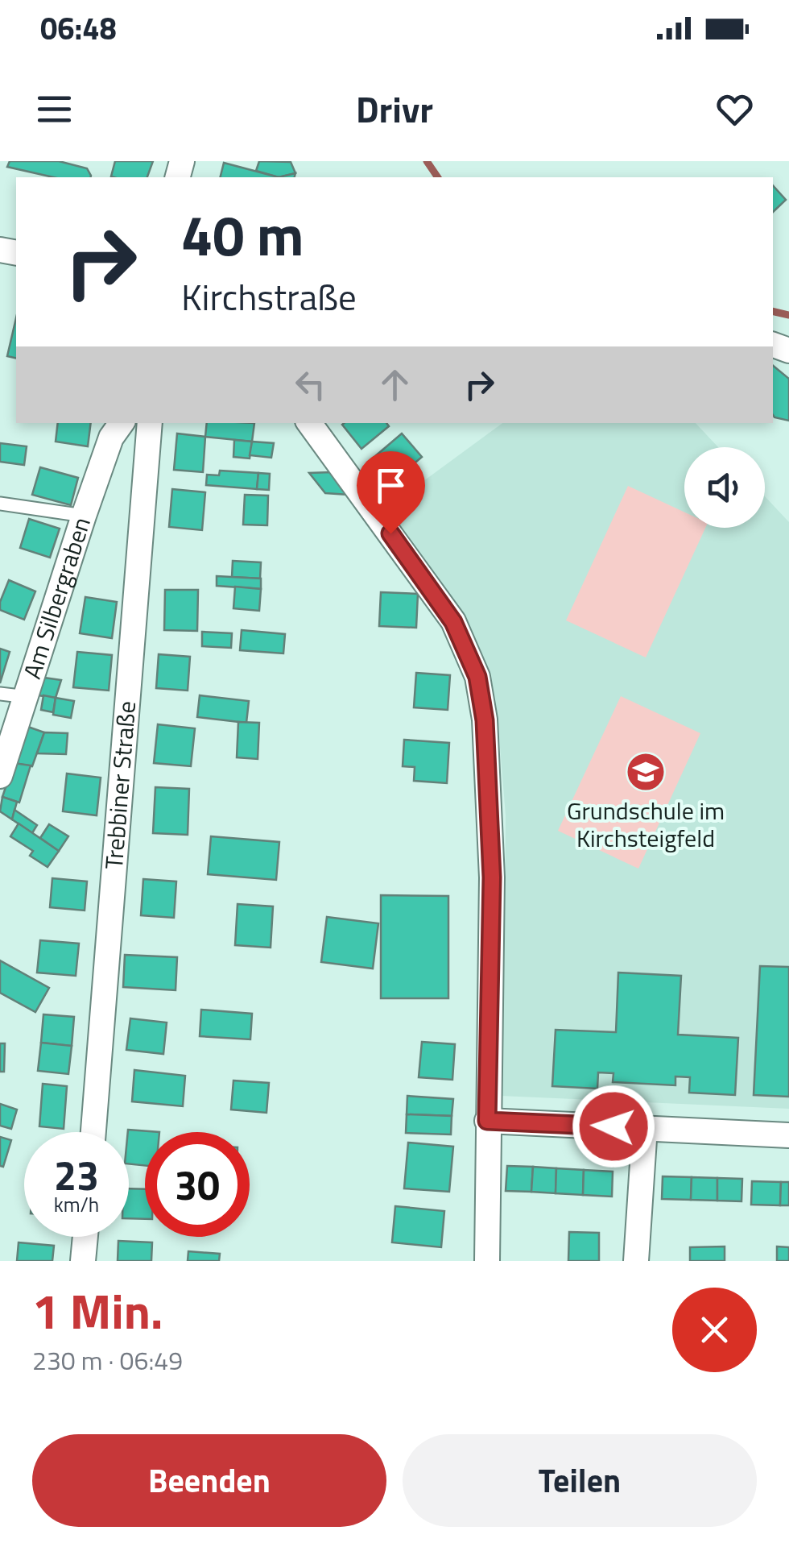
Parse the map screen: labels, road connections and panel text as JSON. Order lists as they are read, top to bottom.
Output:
{
  "streets": {
    "street": ["Am Silbergraben", "Trebbiner Straße"]
  },
  "places": {
    "school or university": ["Grundschule im Kirchsteigfeld"]
  },
  "page": {
    "status": "06:48",
    "header": "Drivr",
    "turn": ["40 m", "Kirchstraße"],
    "speed": "23 km/h",
    "limit": "30",
    "heading": ["1 Min.", "230 m · 06:49"],
    "buttons": ["Beenden", "Teilen"]
  }
}
